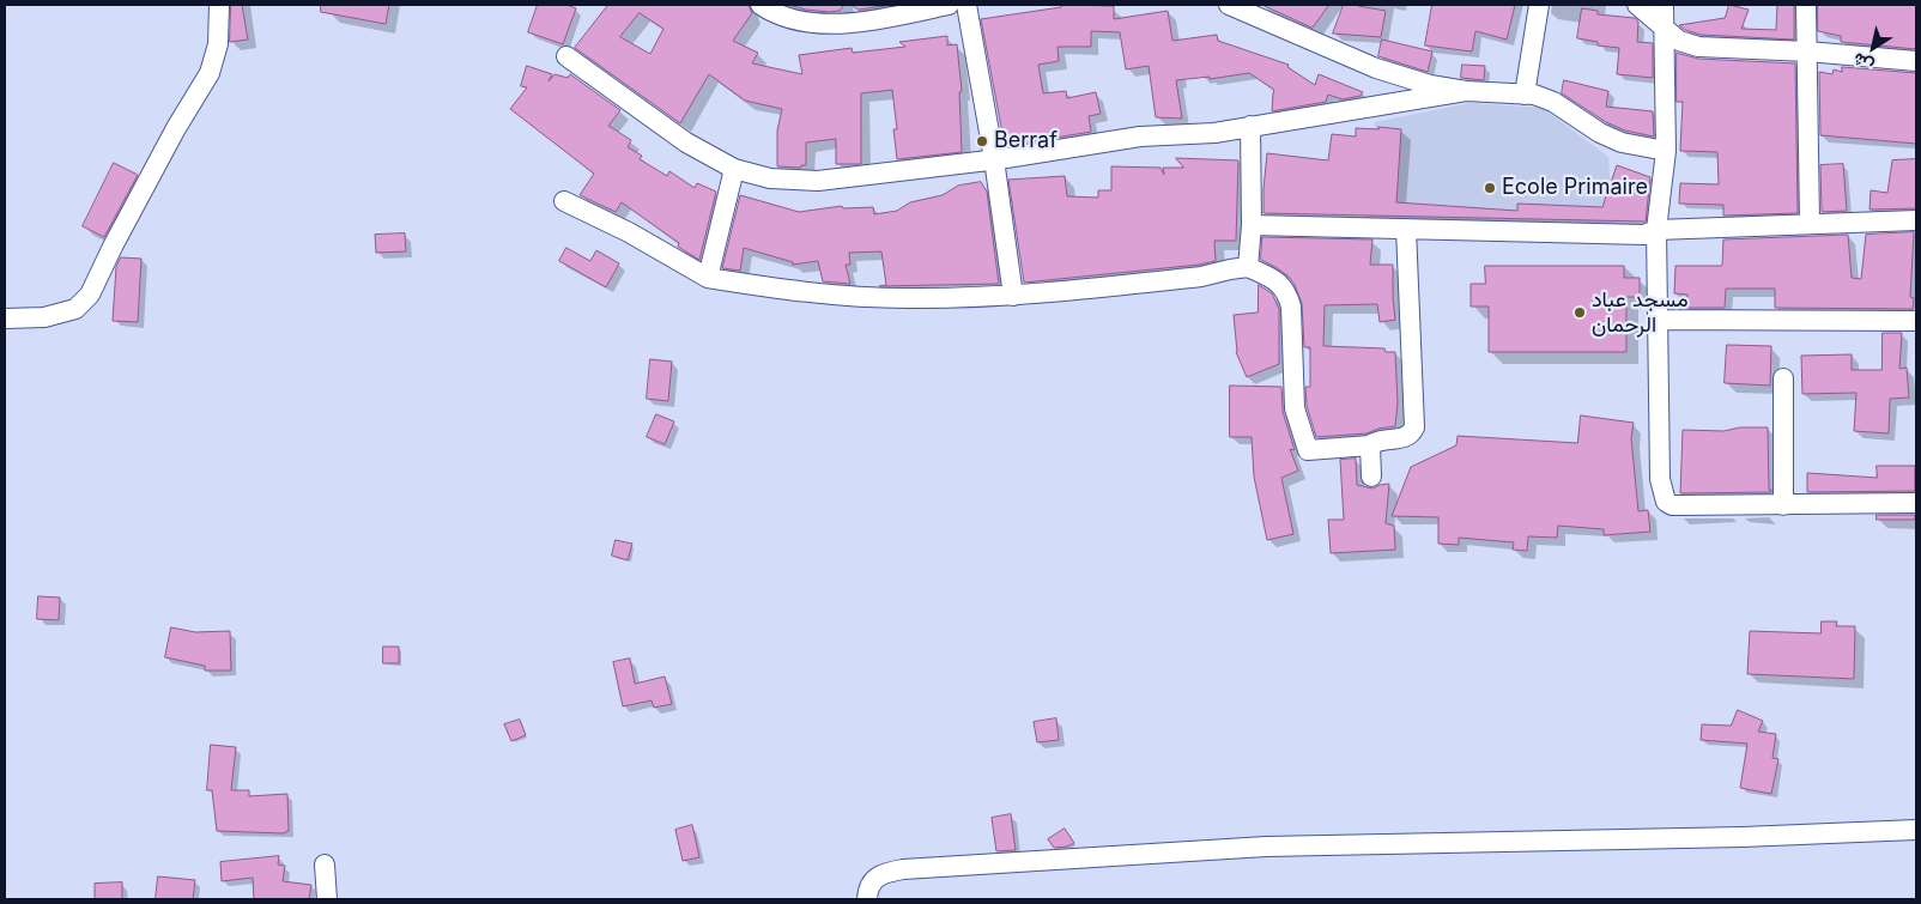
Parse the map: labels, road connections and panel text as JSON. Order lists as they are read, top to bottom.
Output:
{
  "places": ["Berraf", "Ecole Primaire", "مسجد عباد الرحمان"],
  "north": "bottom left"
}
